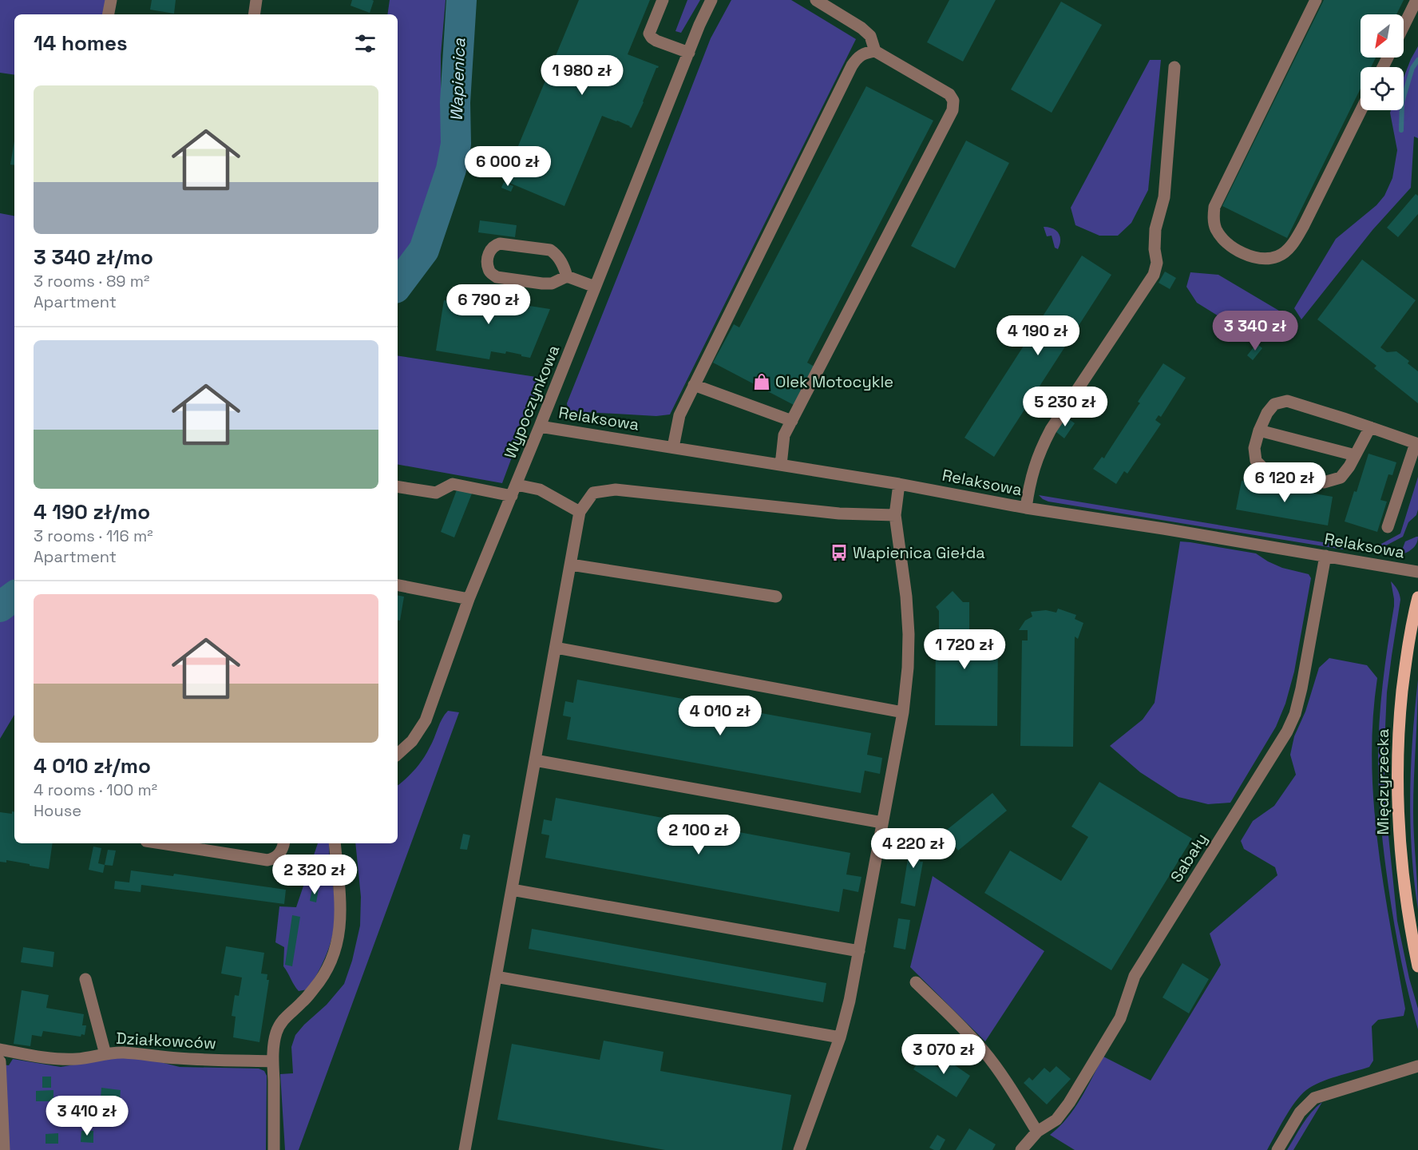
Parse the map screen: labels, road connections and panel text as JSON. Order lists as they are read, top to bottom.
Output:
{
  "streets": {
    "main road": ["Międzyrzecka"],
    "street": [
      "Wypoczynkowa",
      "Relaksowa",
      "Sabały",
      "Działkowców"
    ]
  },
  "crossings": [
    ["Wypoczynkowa", "Relaksowa"],
    ["Relaksowa", "Sabały"]
  ],
  "water": ["Wapienica"],
  "places": {
    "shop": ["Olek Motocykle"],
    "bus stop": ["Wapienica Giełda"]
  },
  "north": "bottom left",
  "page": {
    "heading": "14 homes",
    "price": [
      "1 980 zł",
      "6 000 zł",
      "6 790 zł",
      "3 340 zł",
      "4 190 zł",
      "5 230 zł",
      "6 120 zł",
      "1 720 zł",
      "4 010 zł",
      "2 100 zł",
      "4 220 zł",
      "2 320 zł",
      "3 070 zł",
      "3 410 zł"
    ],
    "list": [
      {
        "name": "3 340 zł/mo",
        "note": "3 rooms · 89 m² · Apartment"
      },
      {
        "name": "4 190 zł/mo",
        "note": "3 rooms · 116 m² · Apartment"
      },
      {
        "name": "4 010 zł/mo",
        "note": "4 rooms · 100 m² · House"
      }
    ]
  }
}
